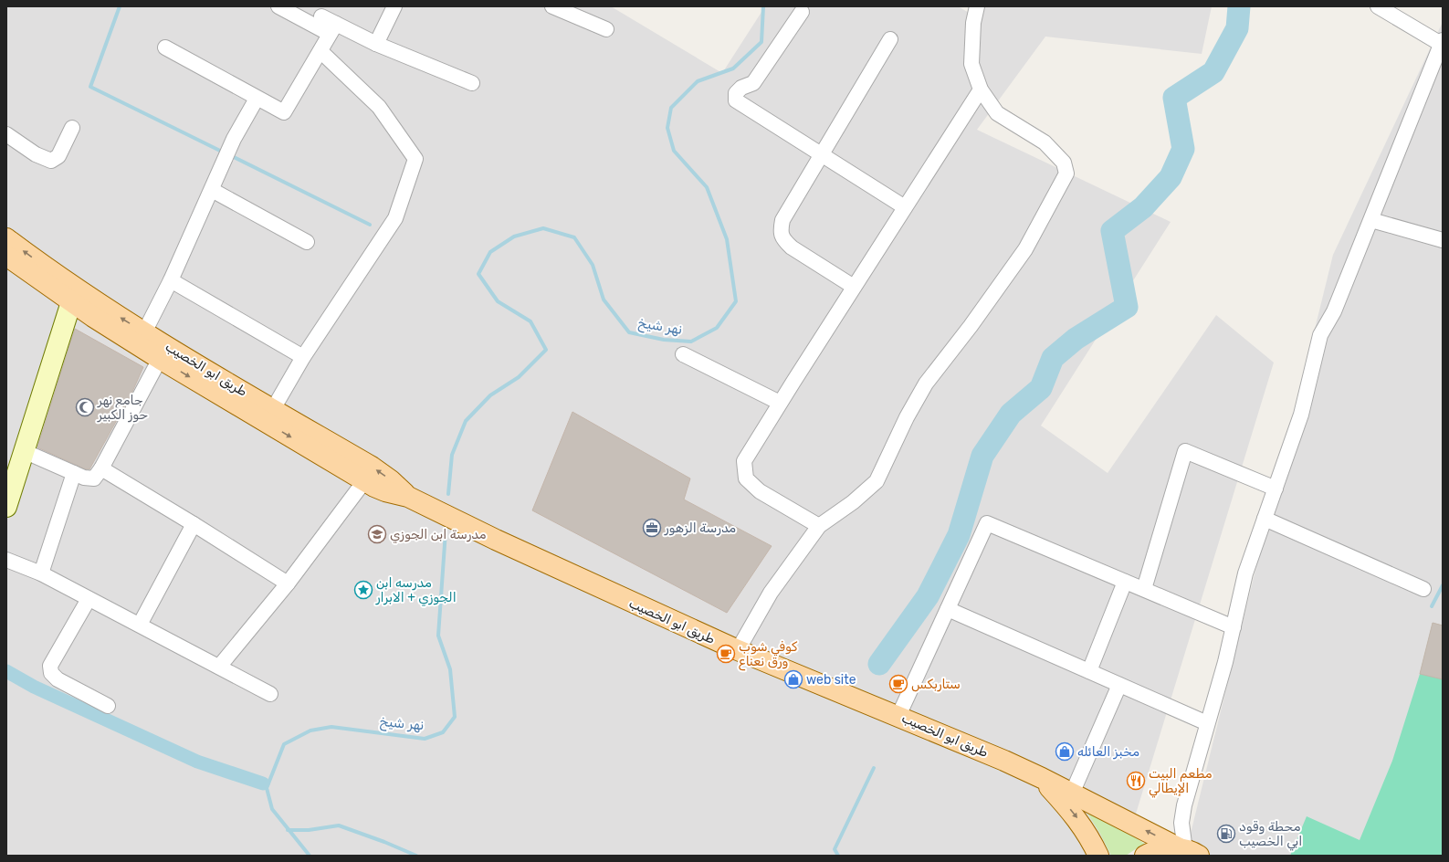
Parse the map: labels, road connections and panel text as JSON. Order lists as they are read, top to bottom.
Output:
{
  "streets": {
    "main road": ["طريق ابو الخصيب"]
  },
  "water": ["نهر شيخ"],
  "places": {
    "mosque": ["جامع نهر حوز الكبير"],
    "office": ["مدرسة الزهور"],
    "school or university": ["مدرسة ابن الجوزي"],
    "place": ["مدرسه ابن الجوزي + الابرار"],
    "cafe": ["كوفي شوب ورق نعناع", "ستاربكس"],
    "shop": ["web site", "مخبز العائله"],
    "restaurant": ["مطعم البيت الإيطالي"],
    "fuel station": ["محطة وقود ابي الخصيب"]
  }
}
